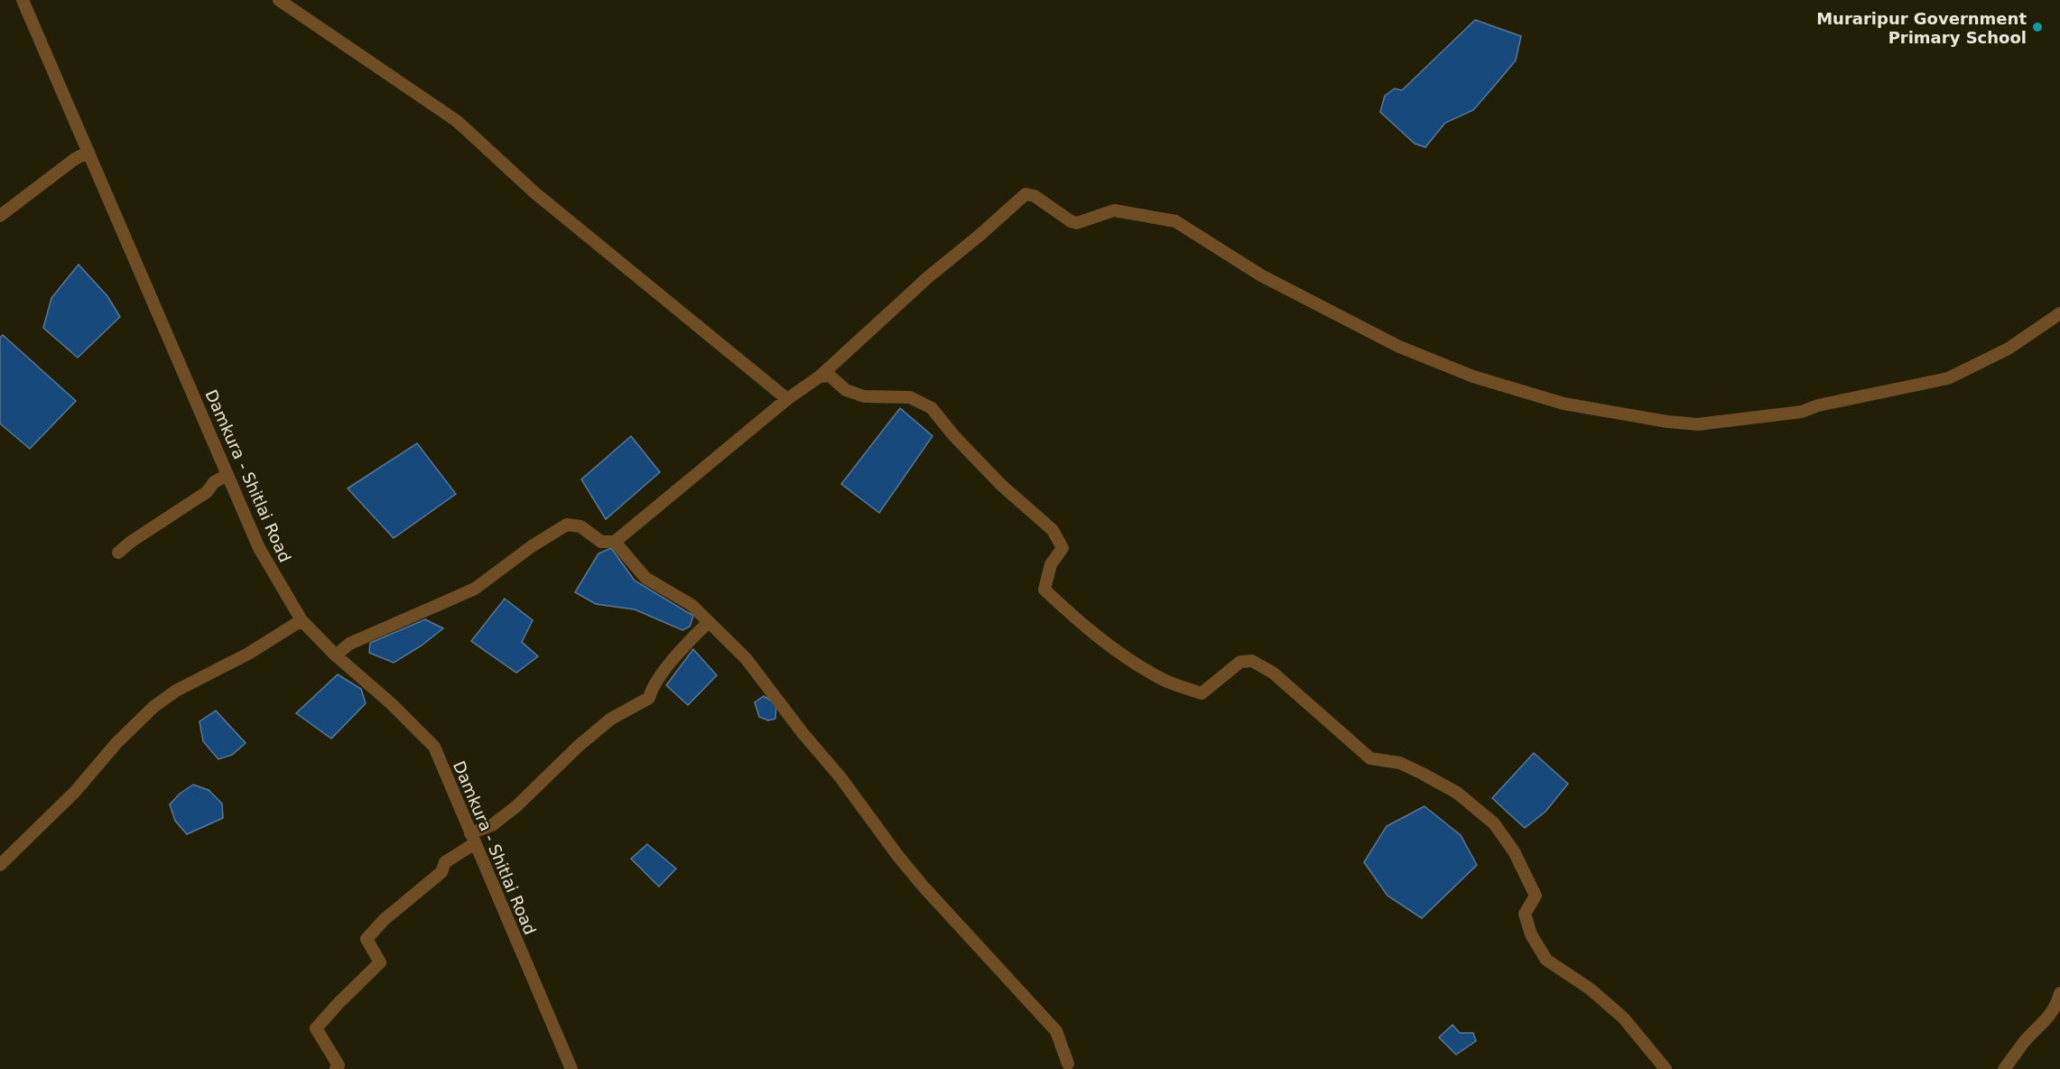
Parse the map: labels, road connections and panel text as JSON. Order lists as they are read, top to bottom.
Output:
{
  "streets": {
    "street": ["Damkura - Shitlai Road"]
  },
  "places": ["Muraripur Government Primary School"]
}
